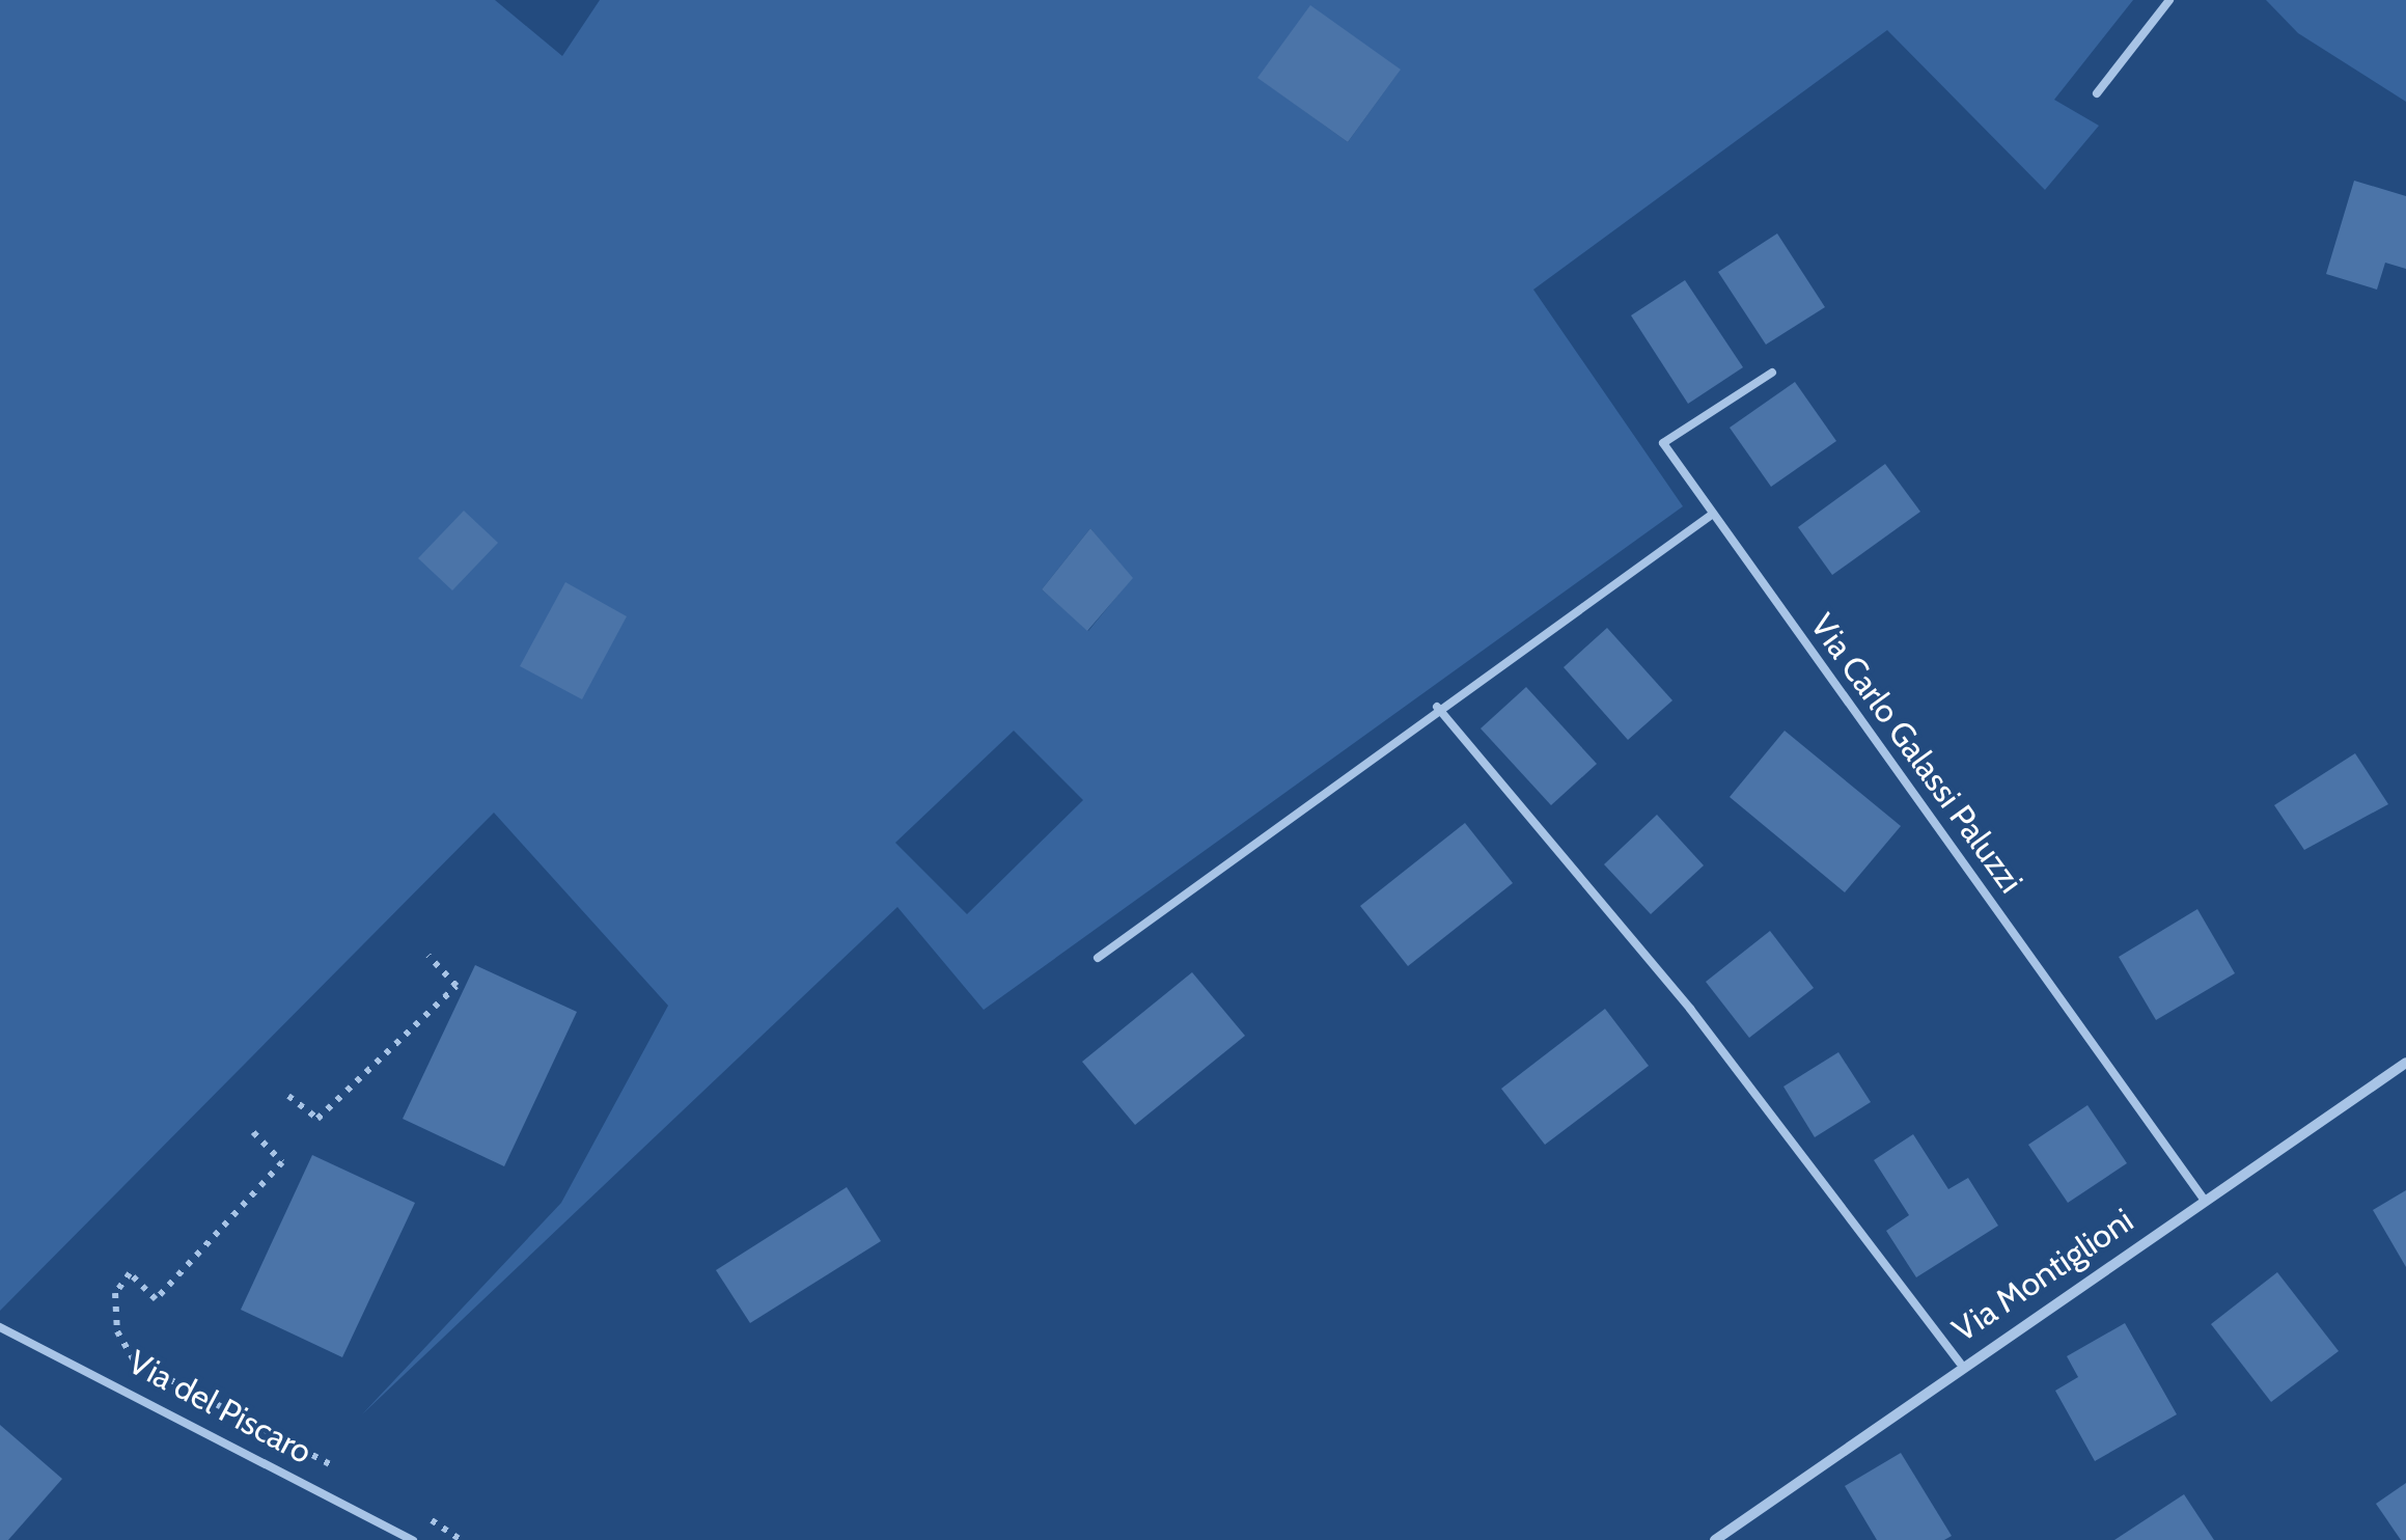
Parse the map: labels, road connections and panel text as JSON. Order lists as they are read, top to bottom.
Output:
{
  "streets": {
    "street": ["Via Montiglioni"],
    "lane": ["Via Carlo Galassi Paluzzi", "Via del Piscaro"]
  },
  "crossings": [
    ["Via Carlo Galassi Paluzzi", "Via Montiglioni"]
  ]
}
